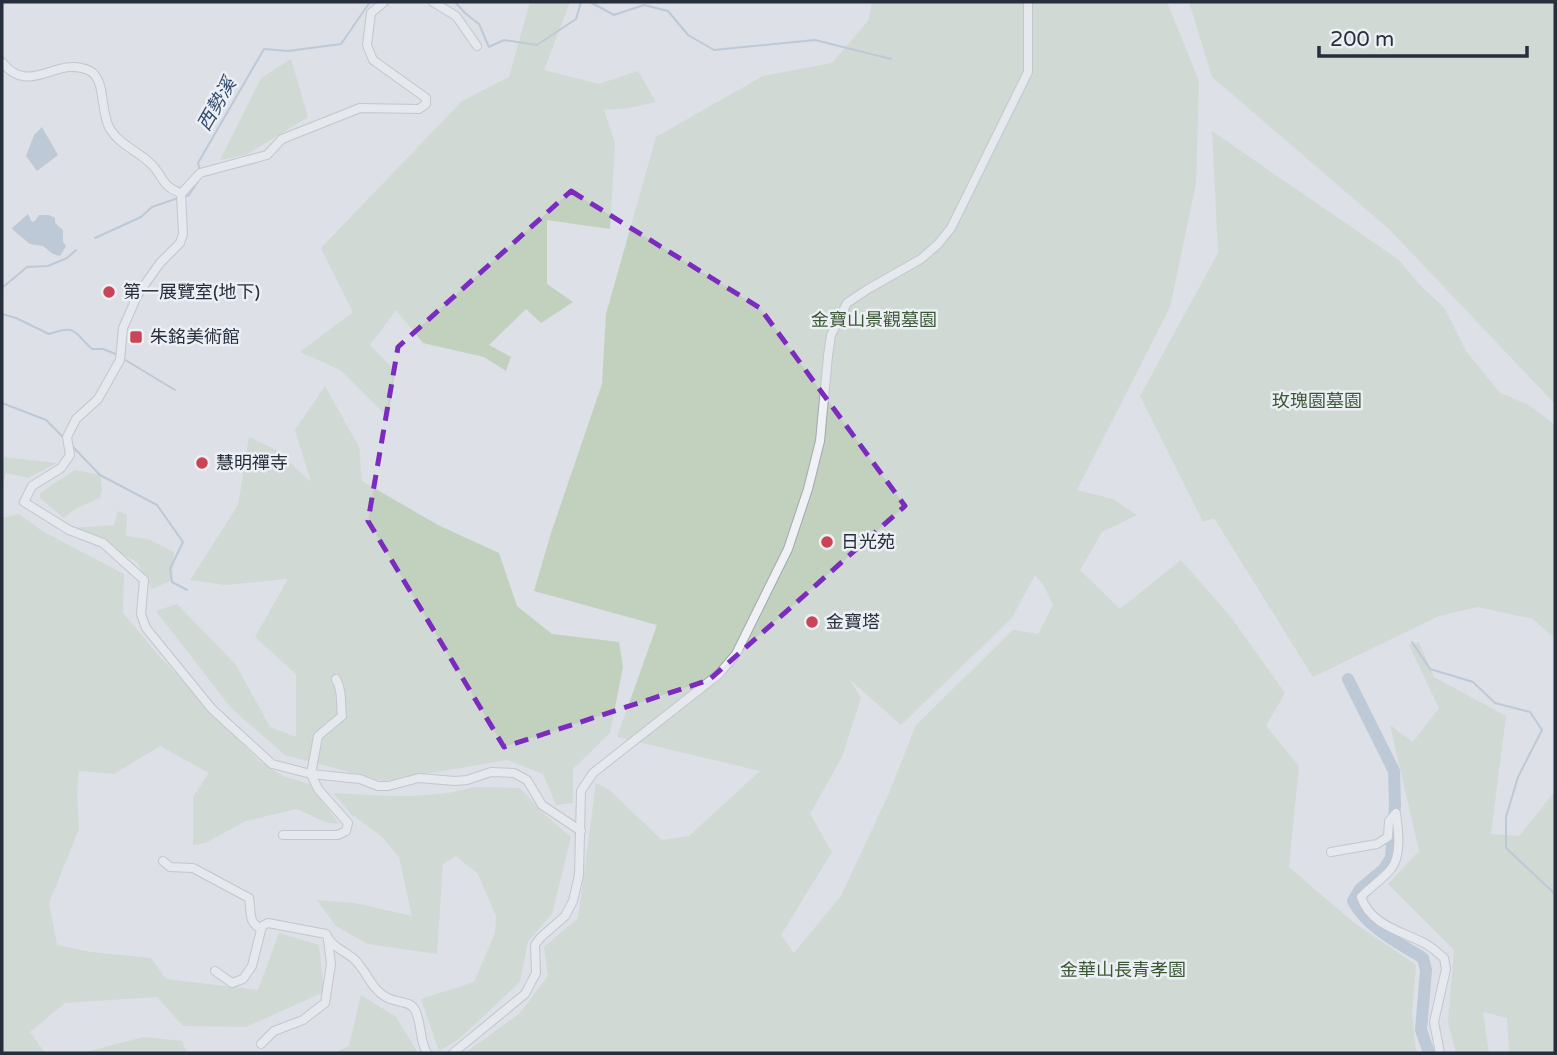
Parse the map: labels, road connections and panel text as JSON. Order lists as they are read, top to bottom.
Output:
{
  "water": ["西勢溪"],
  "parks": ["金寶山景觀墓園", "玫瑰園墓園", "金華山長青孝園"],
  "places": {
    "other": [
      "第一展覽室(地下)",
      "慧明禪寺",
      "日光苑",
      "金寶塔"
    ],
    "transit": ["朱銘美術館"]
  },
  "scale_bar": "200 m"
}
